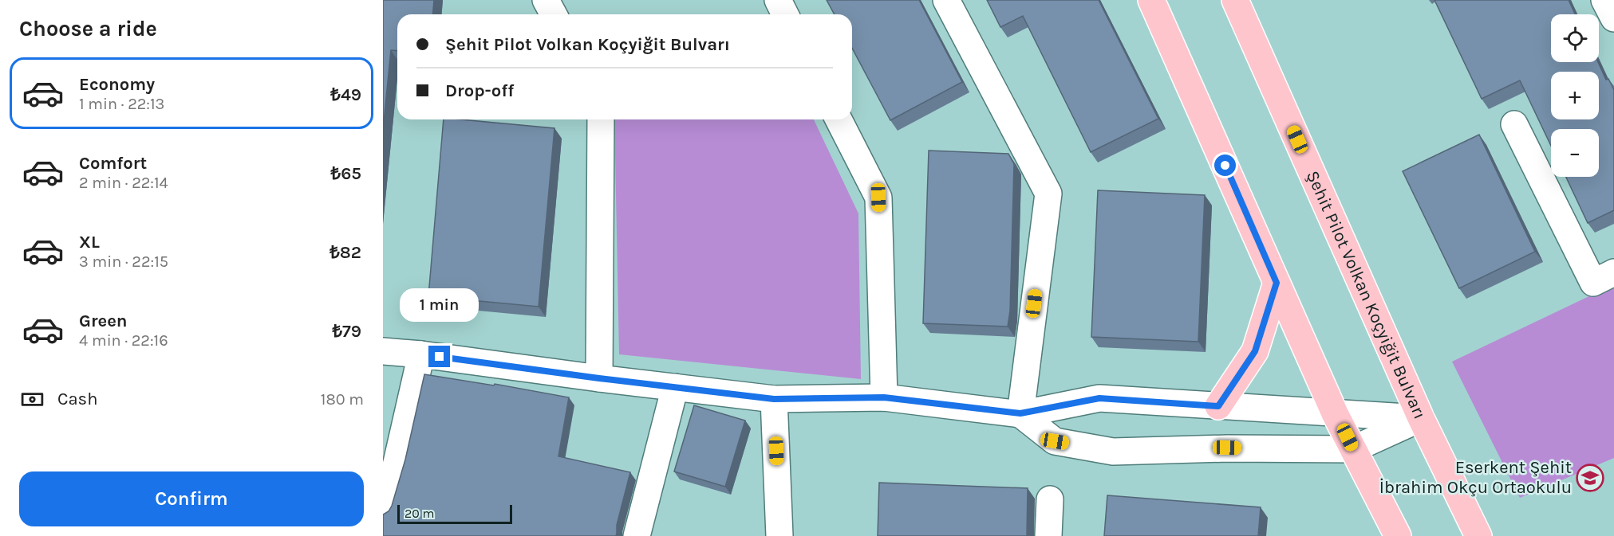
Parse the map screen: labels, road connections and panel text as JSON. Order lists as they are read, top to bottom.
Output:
{
  "streets": {
    "main road": ["Şehit Pilot Volkan Koçyiğit Bulvarı"]
  },
  "places": {
    "school or university": ["Eserkent Şehit İbrahim Okçu Ortaokulu"]
  },
  "scale_bar": "20 m",
  "page": {
    "heading": "Choose a ride",
    "map_buttons": ["+", "−"],
    "banner": ["Şehit Pilot Volkan Koçyiğit Bulvarı", "Drop-off"],
    "list": [
      {
        "name": "Economy",
        "note": "1 min · 22:13",
        "value": "₺49"
      },
      {
        "name": "Comfort",
        "note": "2 min · 22:14",
        "value": "₺65"
      },
      {
        "name": "XL",
        "note": "3 min · 22:15",
        "value": "₺82"
      },
      {
        "name": "Green",
        "note": "4 min · 22:16",
        "value": "₺79"
      }
    ],
    "bubble": "1 min",
    "pay": ["Cash", "180 m"],
    "buttons": "Confirm",
    "scale": "20 m"
  }
}
